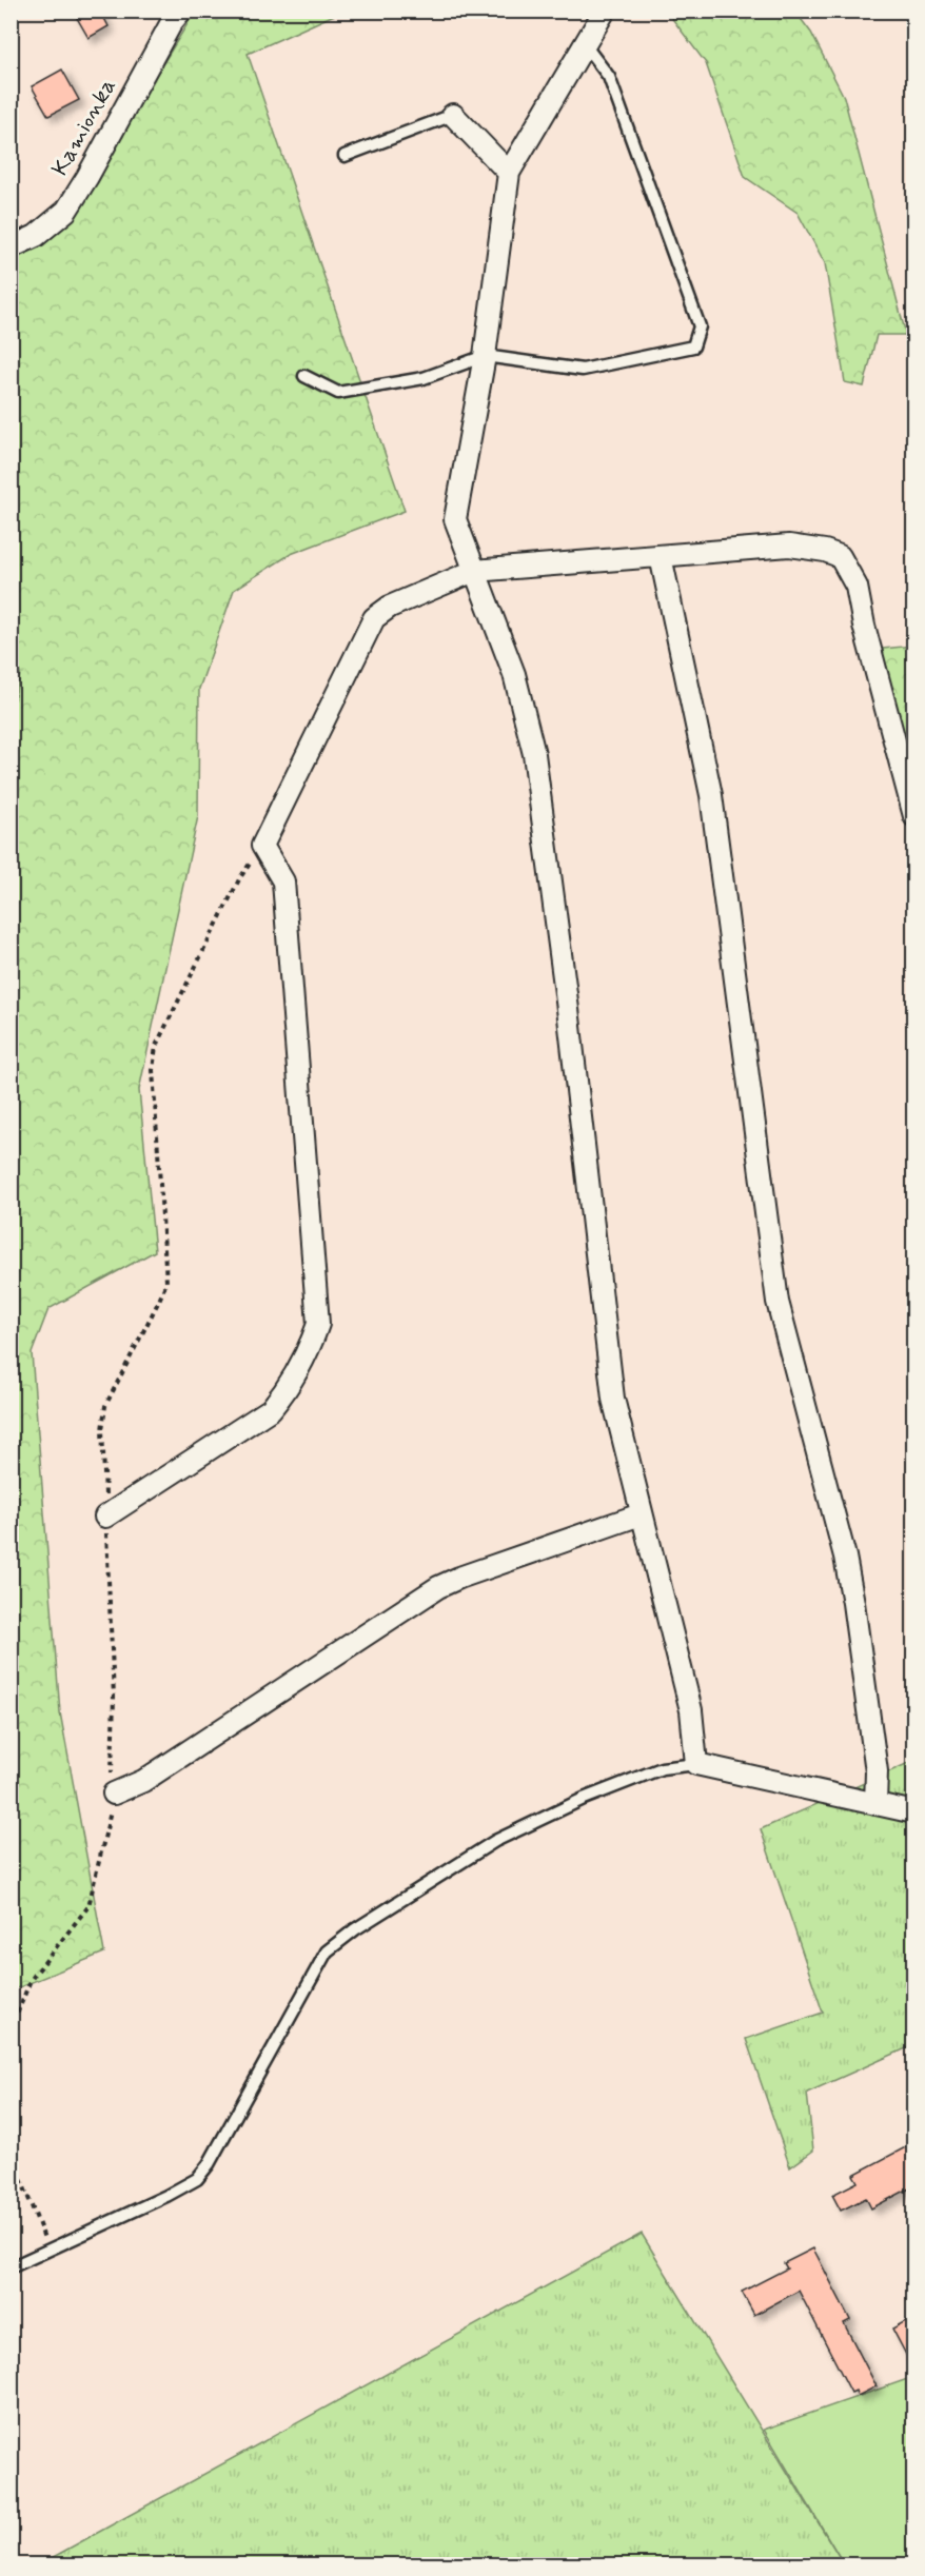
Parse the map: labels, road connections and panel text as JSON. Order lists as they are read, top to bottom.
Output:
{
  "streets": {
    "street": ["Kamionka"]
  }
}
